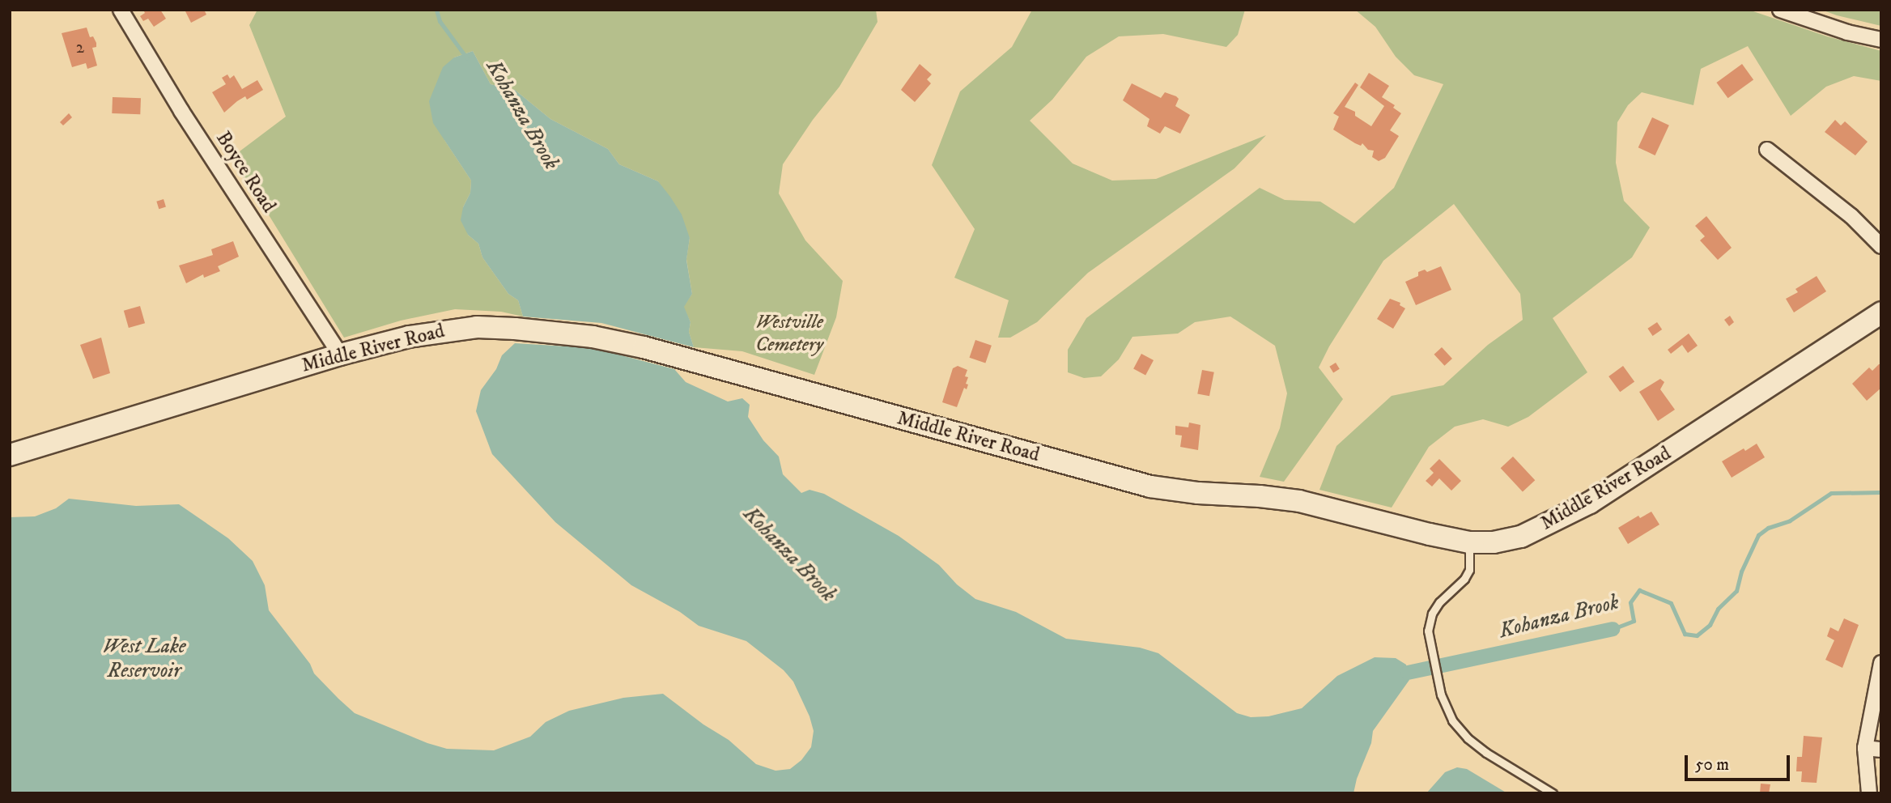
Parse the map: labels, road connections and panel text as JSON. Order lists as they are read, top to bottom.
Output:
{
  "streets": {
    "main road": ["Middle River Road"],
    "street": ["Boyce Road"]
  },
  "crossings": [
    ["Boyce Road", "Middle River Road"]
  ],
  "water": ["Kohanza Brook", "West Lake Reservoir"],
  "parks": ["Westville Cemetery"],
  "house_numbers": ["2"],
  "scale_bar": "50 m"
}
